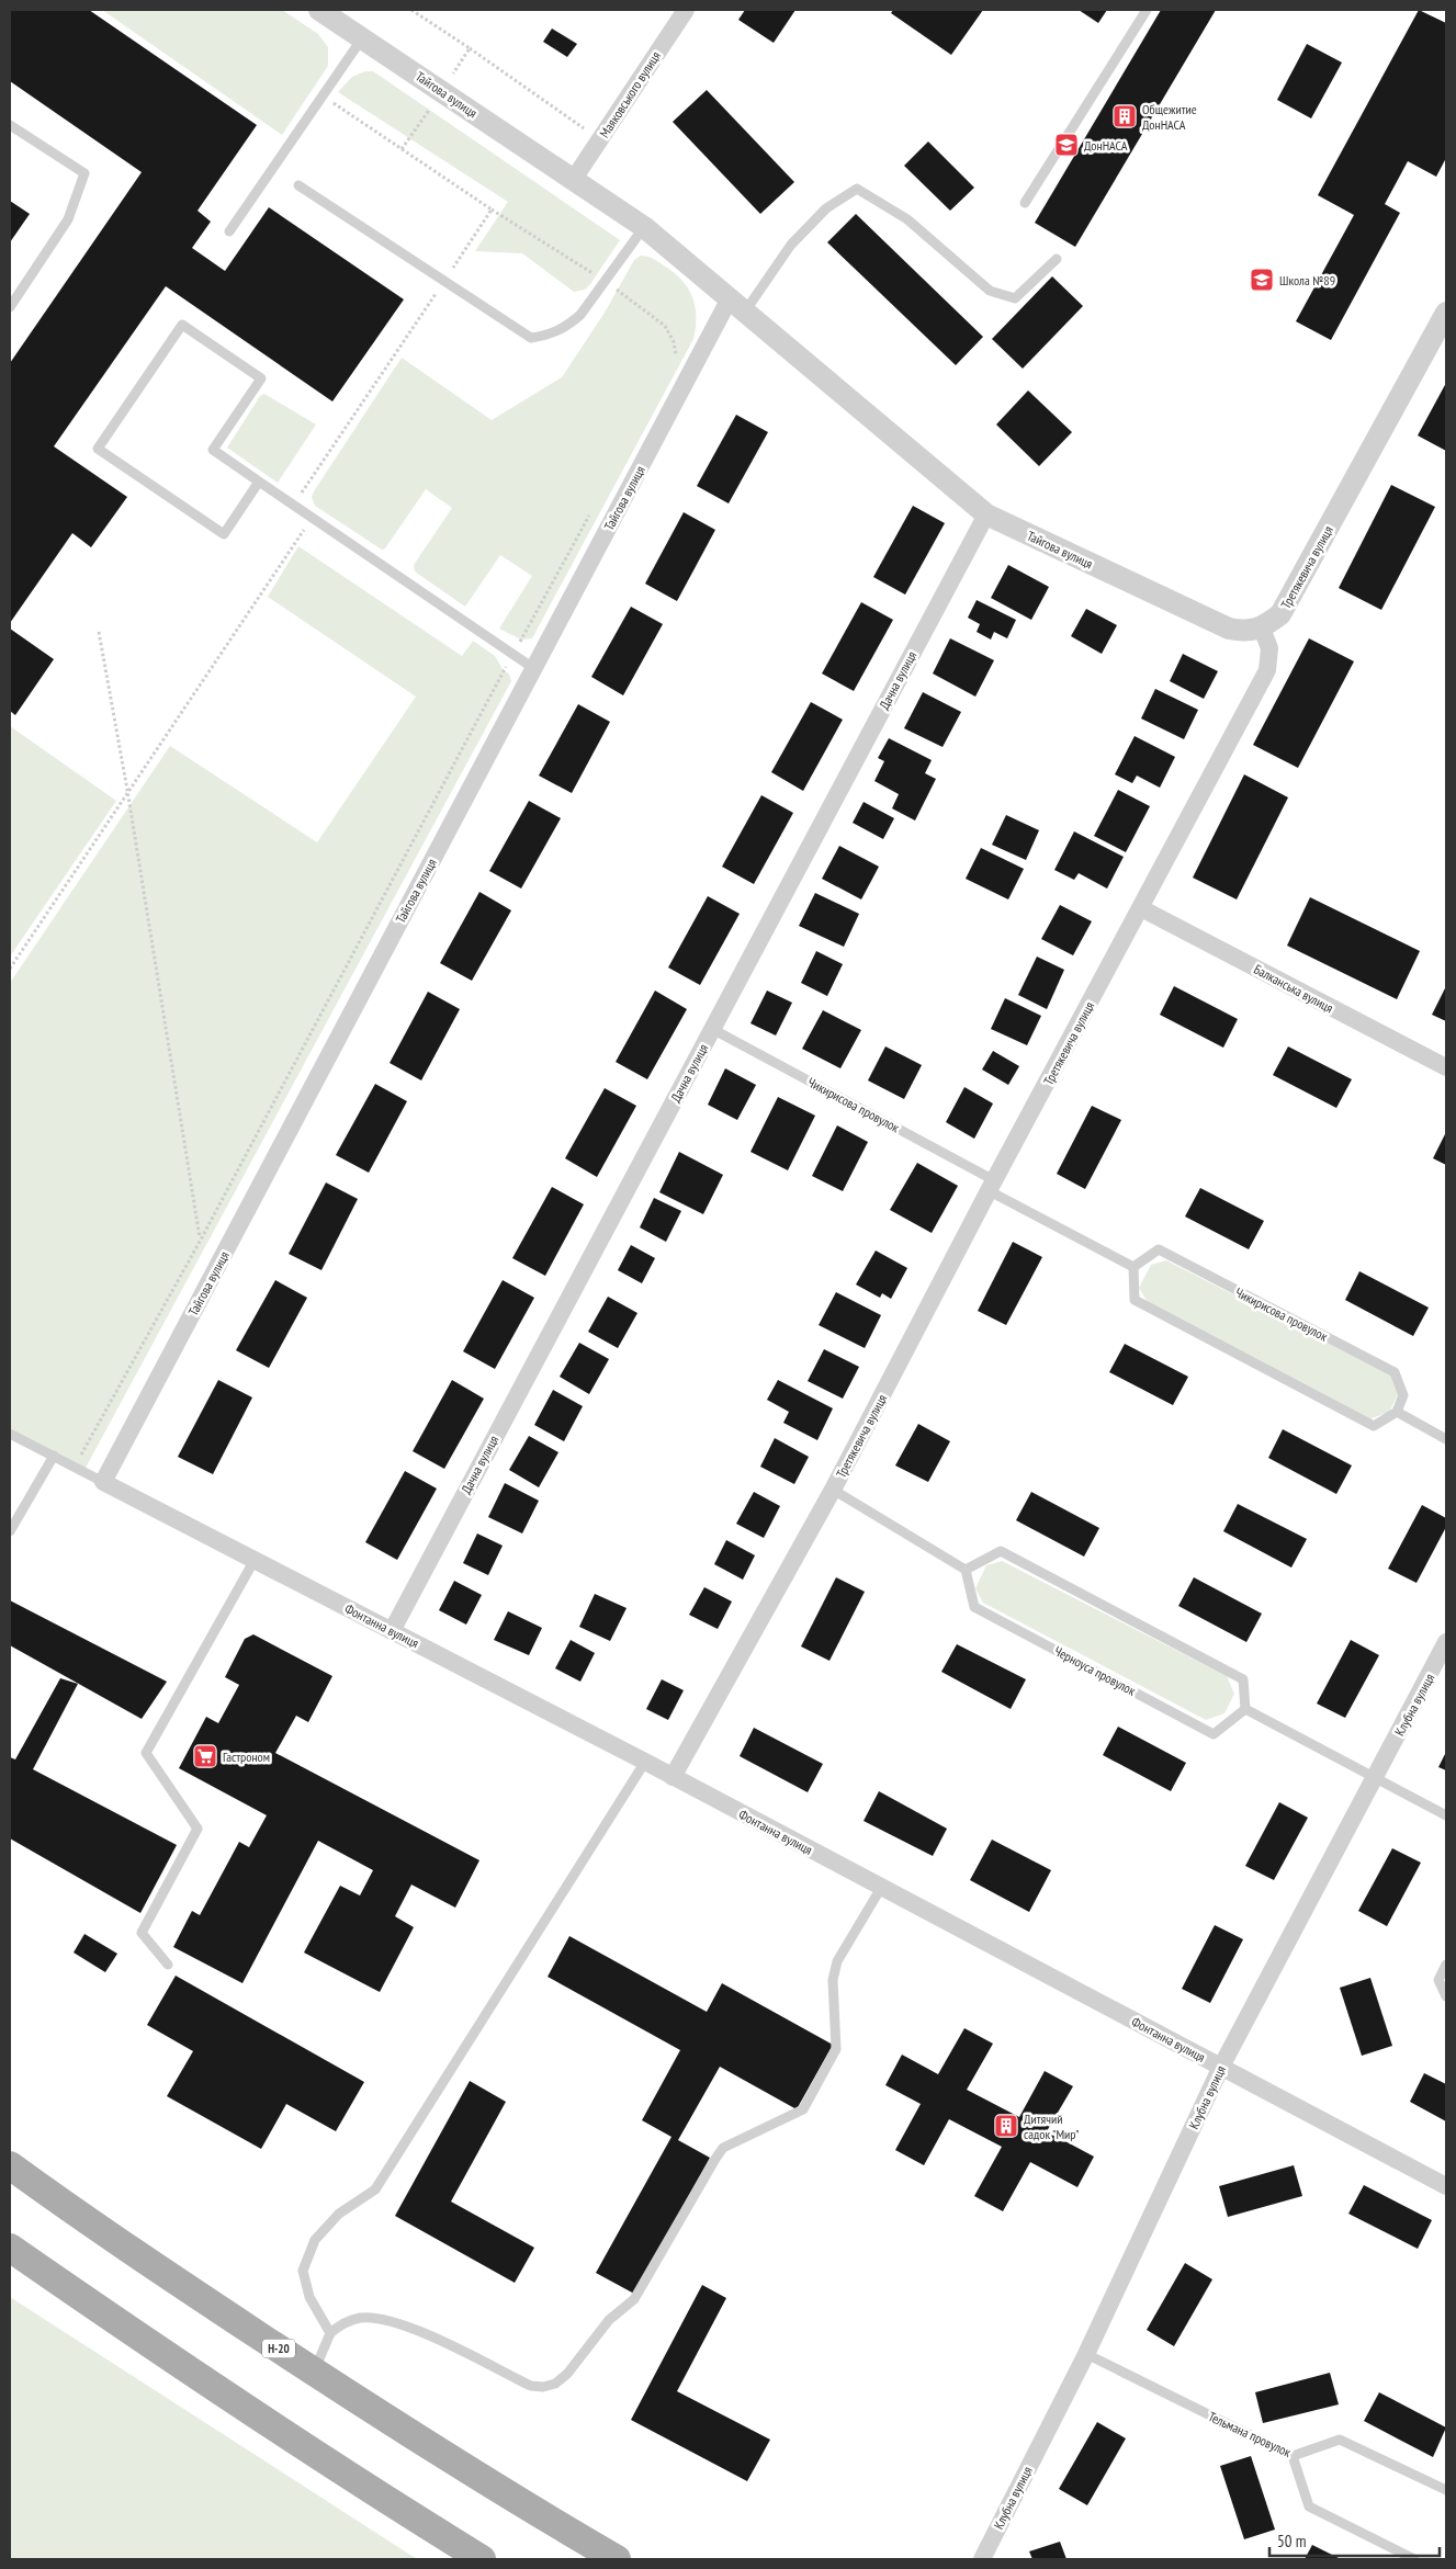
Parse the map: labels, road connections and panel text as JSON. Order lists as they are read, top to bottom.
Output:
{
  "streets": {
    "main road": ["Н-20"],
    "street": [
      "Тайгова вулиця",
      "Маяковського вулиця",
      "Третякевича вулиця",
      "Дачна вулиця",
      "Балканська вулиця",
      "Фонтанна вулиця",
      "Клубна вулиця"
    ],
    "lane": ["Чикирисова провулок", "Черноуса провулок", "Тельмана провулок"]
  },
  "crossings": [
    ["Тайгова вулиця", "Маяковського вулиця"],
    ["Тайгова вулиця", "Третякевича вулиця"],
    ["Тайгова вулиця", "Дачна вулиця"],
    ["Тайгова вулиця", "Фонтанна вулиця"],
    ["Третякевича вулиця", "Балканська вулиця"],
    ["Третякевича вулиця", "Чикирисова провулок"],
    ["Третякевича вулиця", "Фонтанна вулиця"],
    ["Дачна вулиця", "Чикирисова провулок"],
    ["Дачна вулиця", "Фонтанна вулиця"],
    ["Фонтанна вулиця", "Клубна вулиця"],
    ["Клубна вулиця", "Тельмана провулок"]
  ],
  "places": {
    "building": ["Общежитие ДонНАСА", "Дитячий садок \"Мир\""],
    "school or university": ["ДонНАСА", "Школа №89"],
    "supermarket": ["Гастроном"]
  },
  "scale_bar": "50 m"
}
